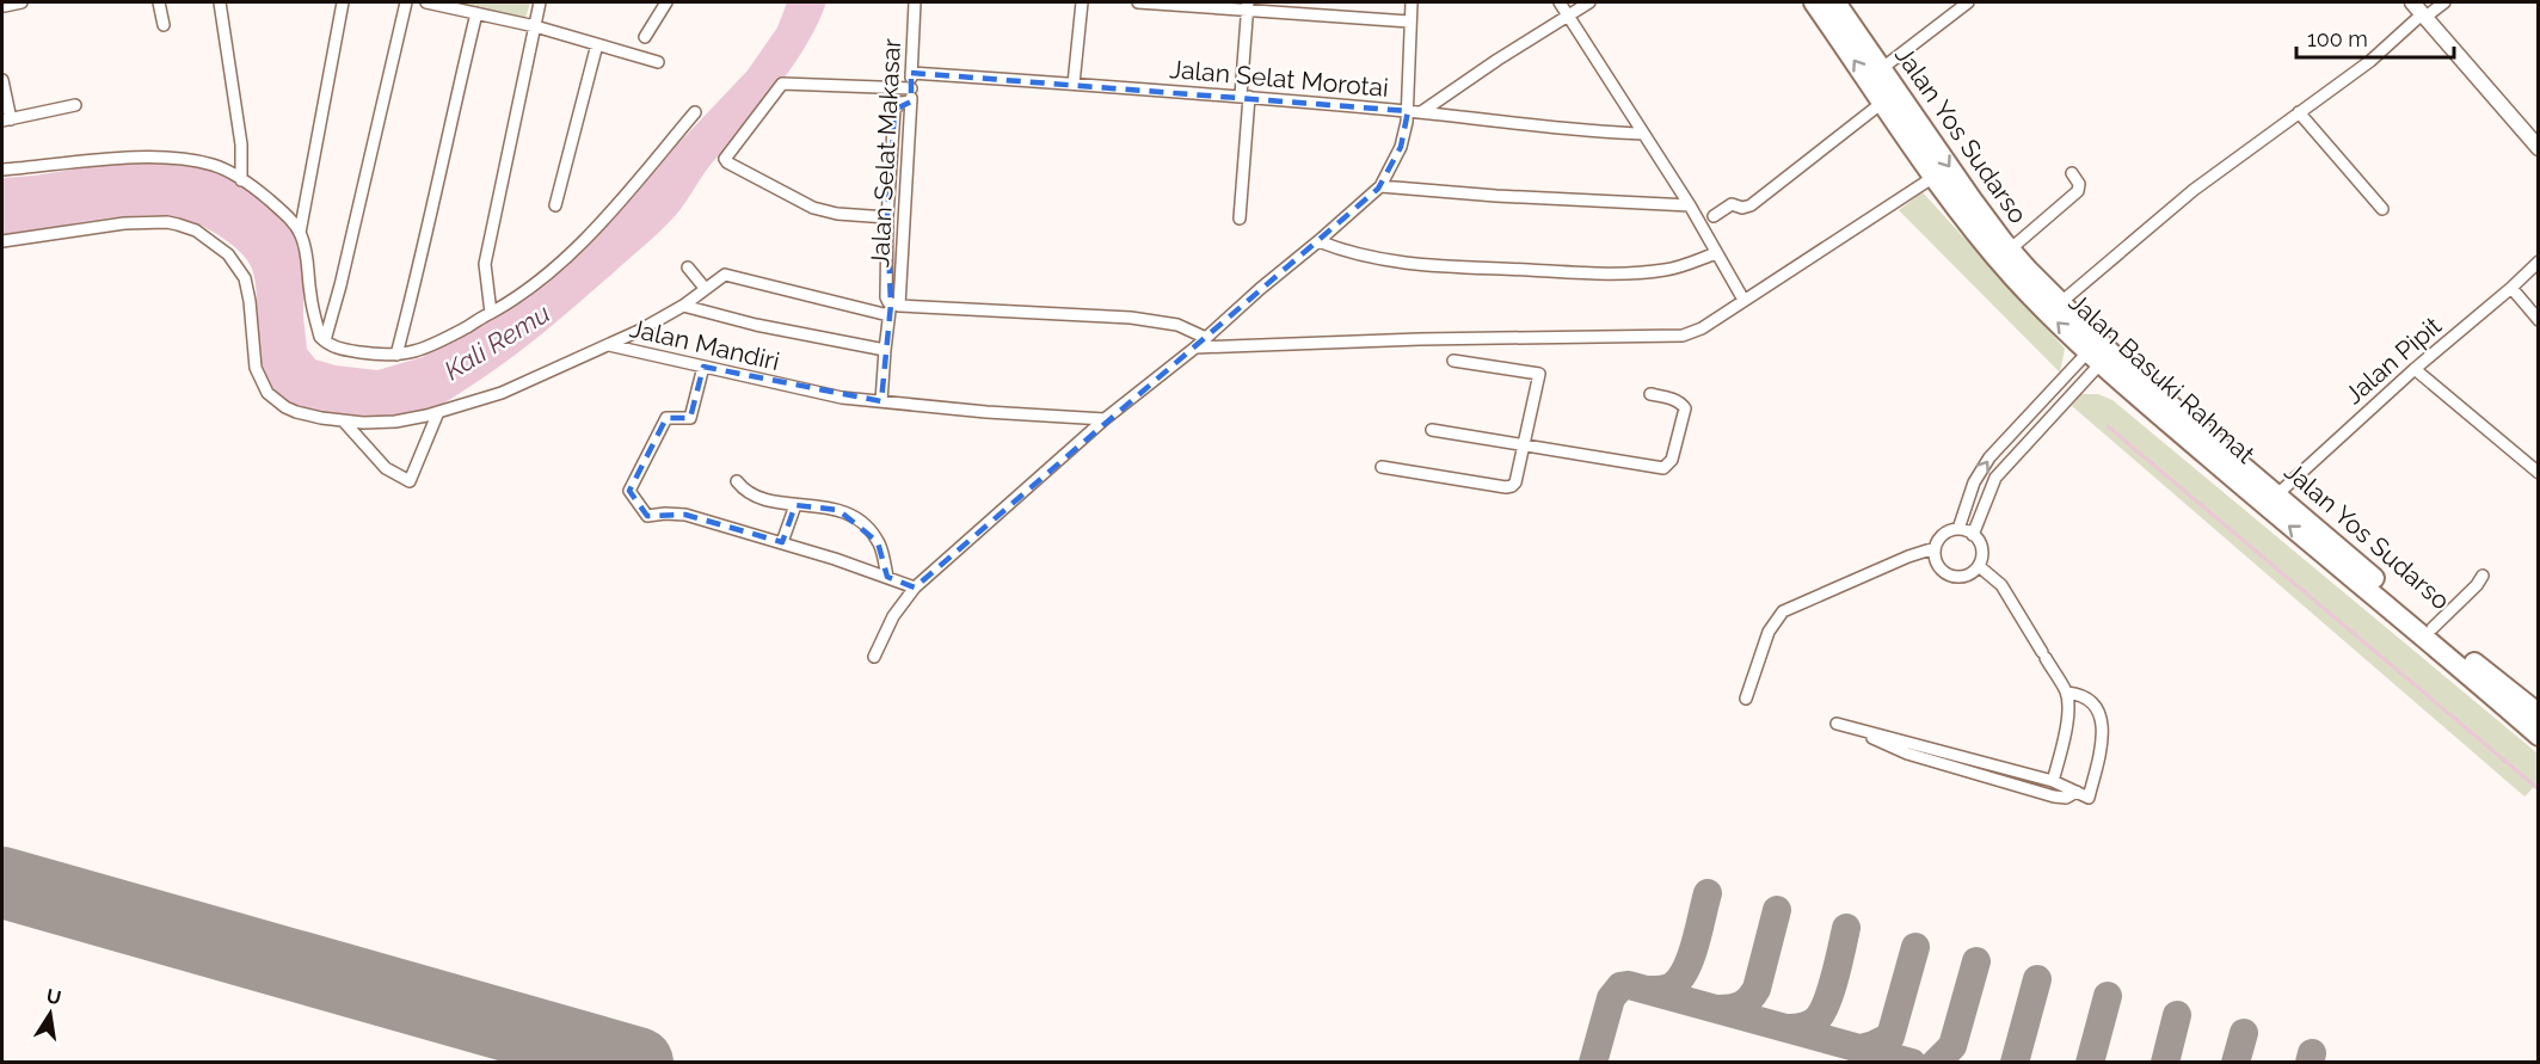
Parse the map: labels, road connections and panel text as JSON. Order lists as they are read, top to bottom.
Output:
{
  "streets": {
    "highway": ["Jalan Yos Sudarso", "Jalan Basuki Rahmat"],
    "street": [
      "Jalan Selat Morotai",
      "Jalan Selat Makasar",
      "Jalan Mandiri",
      "Jalan Pipit"
    ]
  },
  "crossings": [
    ["Jalan Selat Morotai", "Jalan Selat Makasar"],
    ["Jalan Yos Sudarso", "Jalan Pipit"],
    ["Jalan Yos Sudarso", "Jalan Basuki Rahmat"]
  ],
  "one_way": ["Jalan Basuki Rahmat"],
  "water": ["Kali Remu"],
  "scale_bar": "100 m",
  "north": "top"
}
